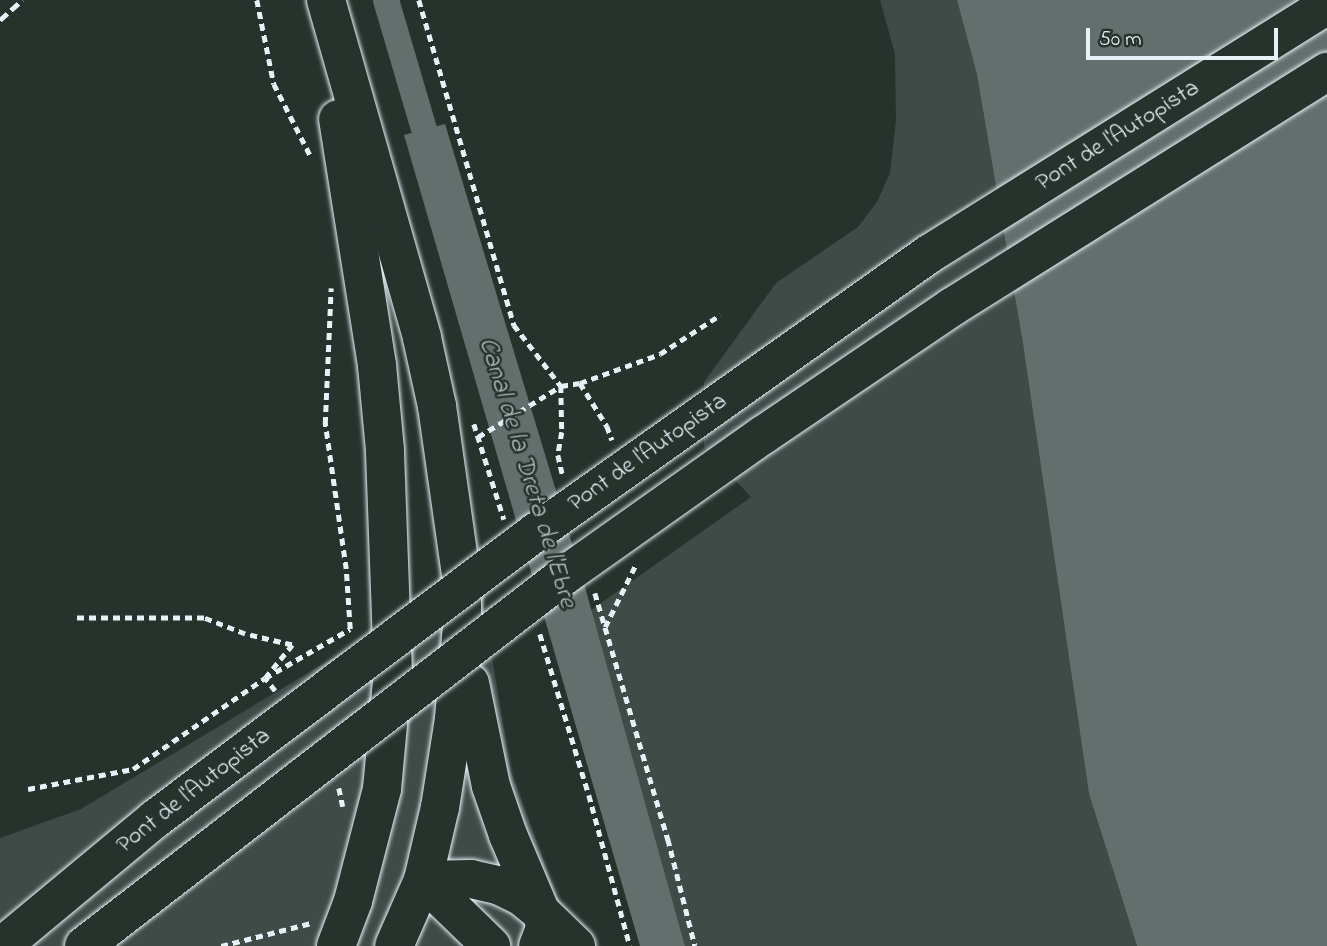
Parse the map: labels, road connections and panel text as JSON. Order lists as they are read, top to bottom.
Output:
{
  "streets": {
    "main road": ["Pont de l'Autopista"]
  },
  "water": ["Canal de la Dreta de l'Ebre"],
  "scale_bar": "50 m"
}
